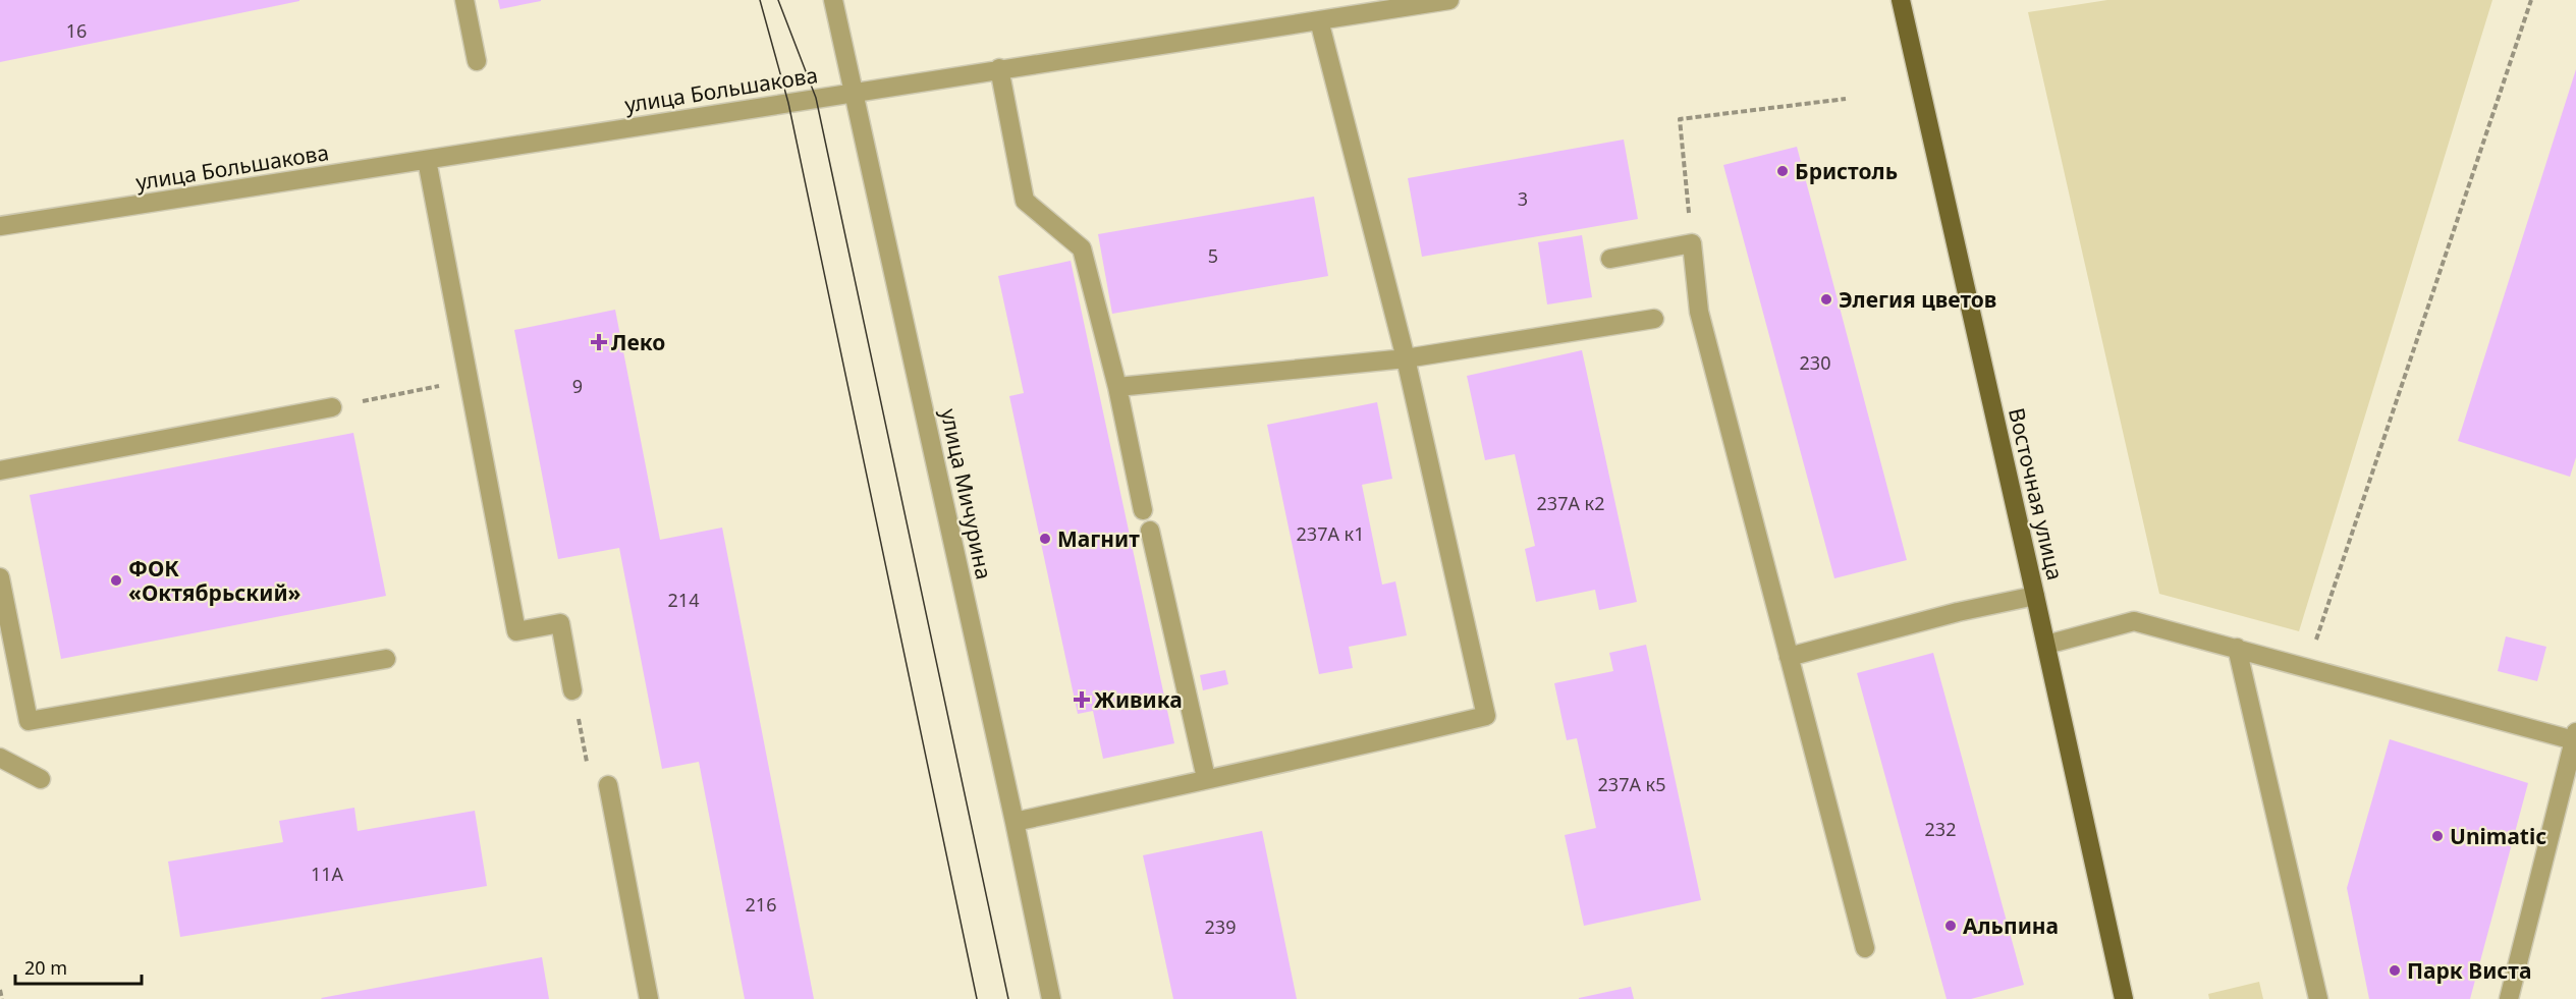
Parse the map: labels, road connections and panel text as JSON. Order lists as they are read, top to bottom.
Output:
{
  "streets": {
    "main road": ["Восточная улица"],
    "street": ["улица Большакова", "улица Мичурина"]
  },
  "crossings": [
    ["улица Большакова", "улица Мичурина"]
  ],
  "places": {
    "other": [
      "Бристоль",
      "Элегия цветов",
      "Магнит",
      "ФОК «Октябрьский»",
      "Unimatic",
      "Альпина",
      "Парк Виста"
    ],
    "health": ["Леко", "Живика"]
  },
  "house_numbers": [
    "16",
    "3",
    "5",
    "230",
    "9",
    "237А к2",
    "237А к1",
    "214",
    "237А к5",
    "232",
    "11А",
    "216",
    "239"
  ],
  "scale_bar": "20 m"
}
